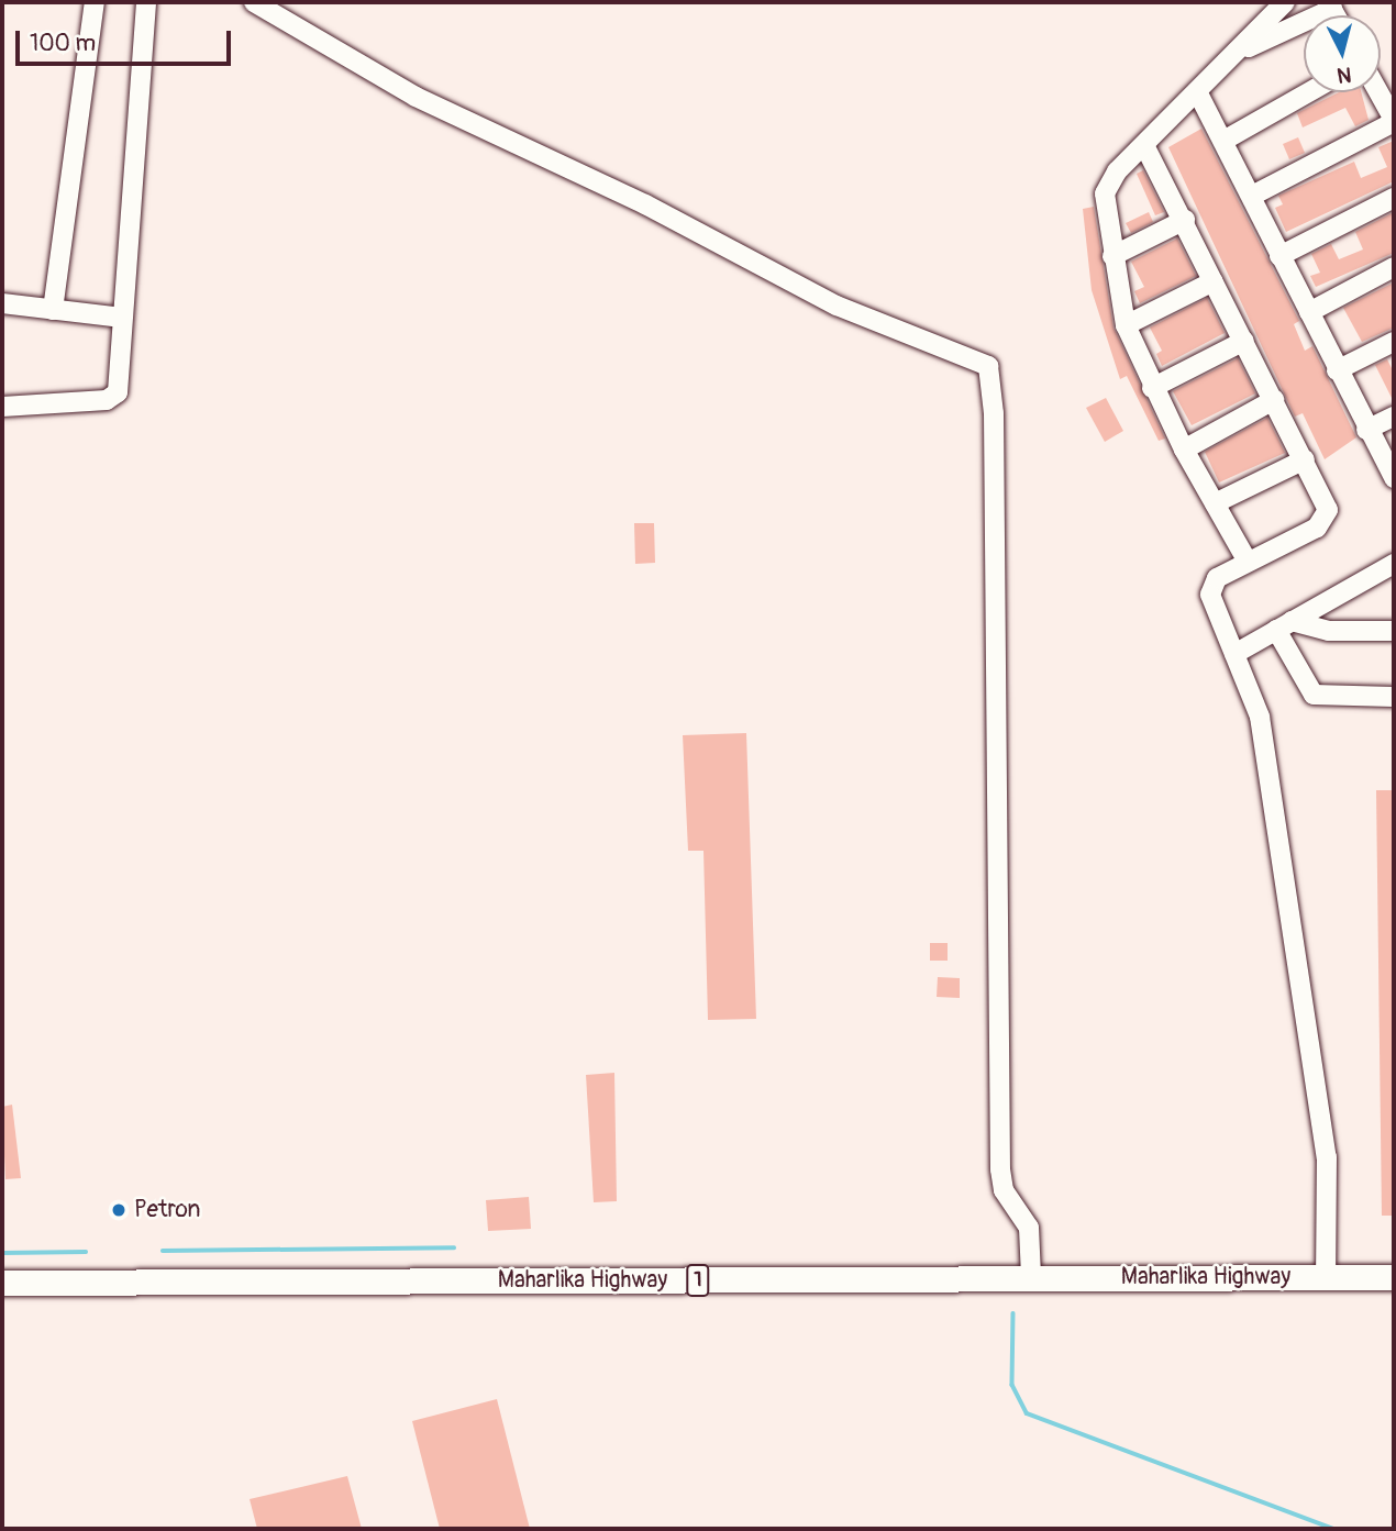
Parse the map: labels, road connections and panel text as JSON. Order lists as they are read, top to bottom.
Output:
{
  "streets": {
    "main road": ["Maharlika Highway", "1"]
  },
  "places": ["Petron"],
  "scale_bar": "100 m",
  "north": "bottom"
}
